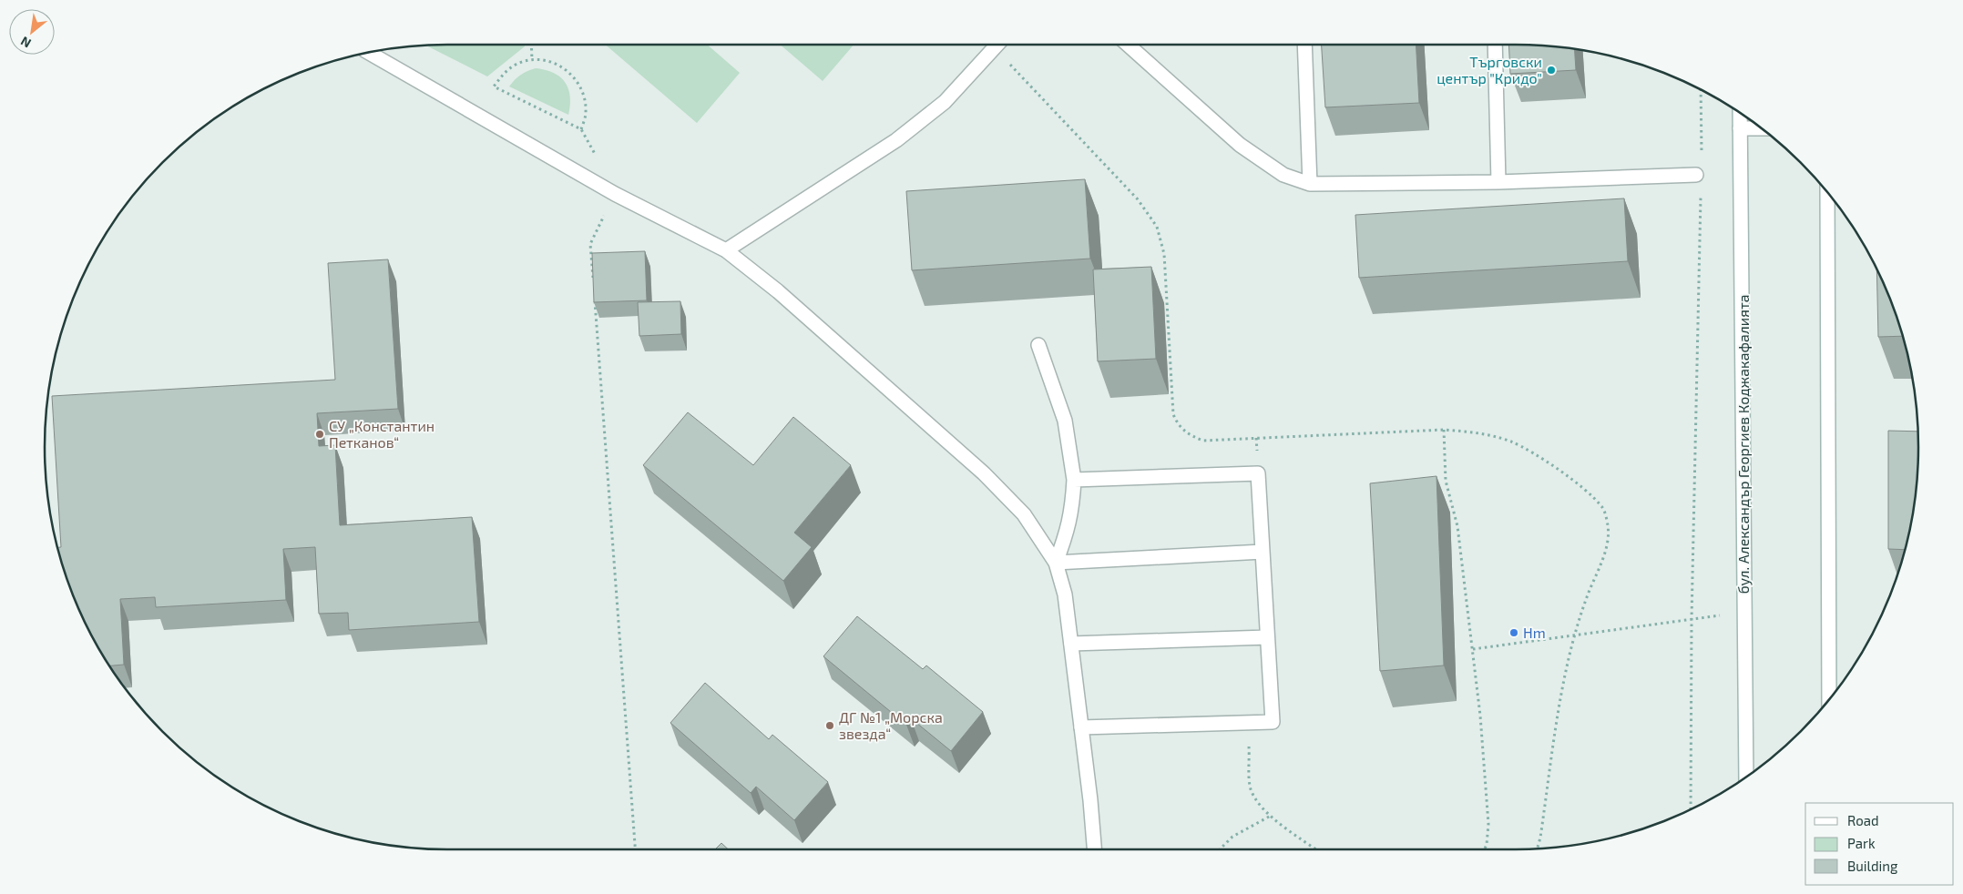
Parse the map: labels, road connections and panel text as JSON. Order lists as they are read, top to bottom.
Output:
{
  "streets": {
    "street": ["бул. Александър Георгиев Коджакафалията"]
  },
  "places": [
    "Търговски център \"Кридо\"",
    "СУ „Константин Петканов“",
    "Hm",
    "ДГ №1 „Морска звезда“"
  ],
  "legend": ["Road", "Park", "Building"],
  "north": "bottom left"
}
